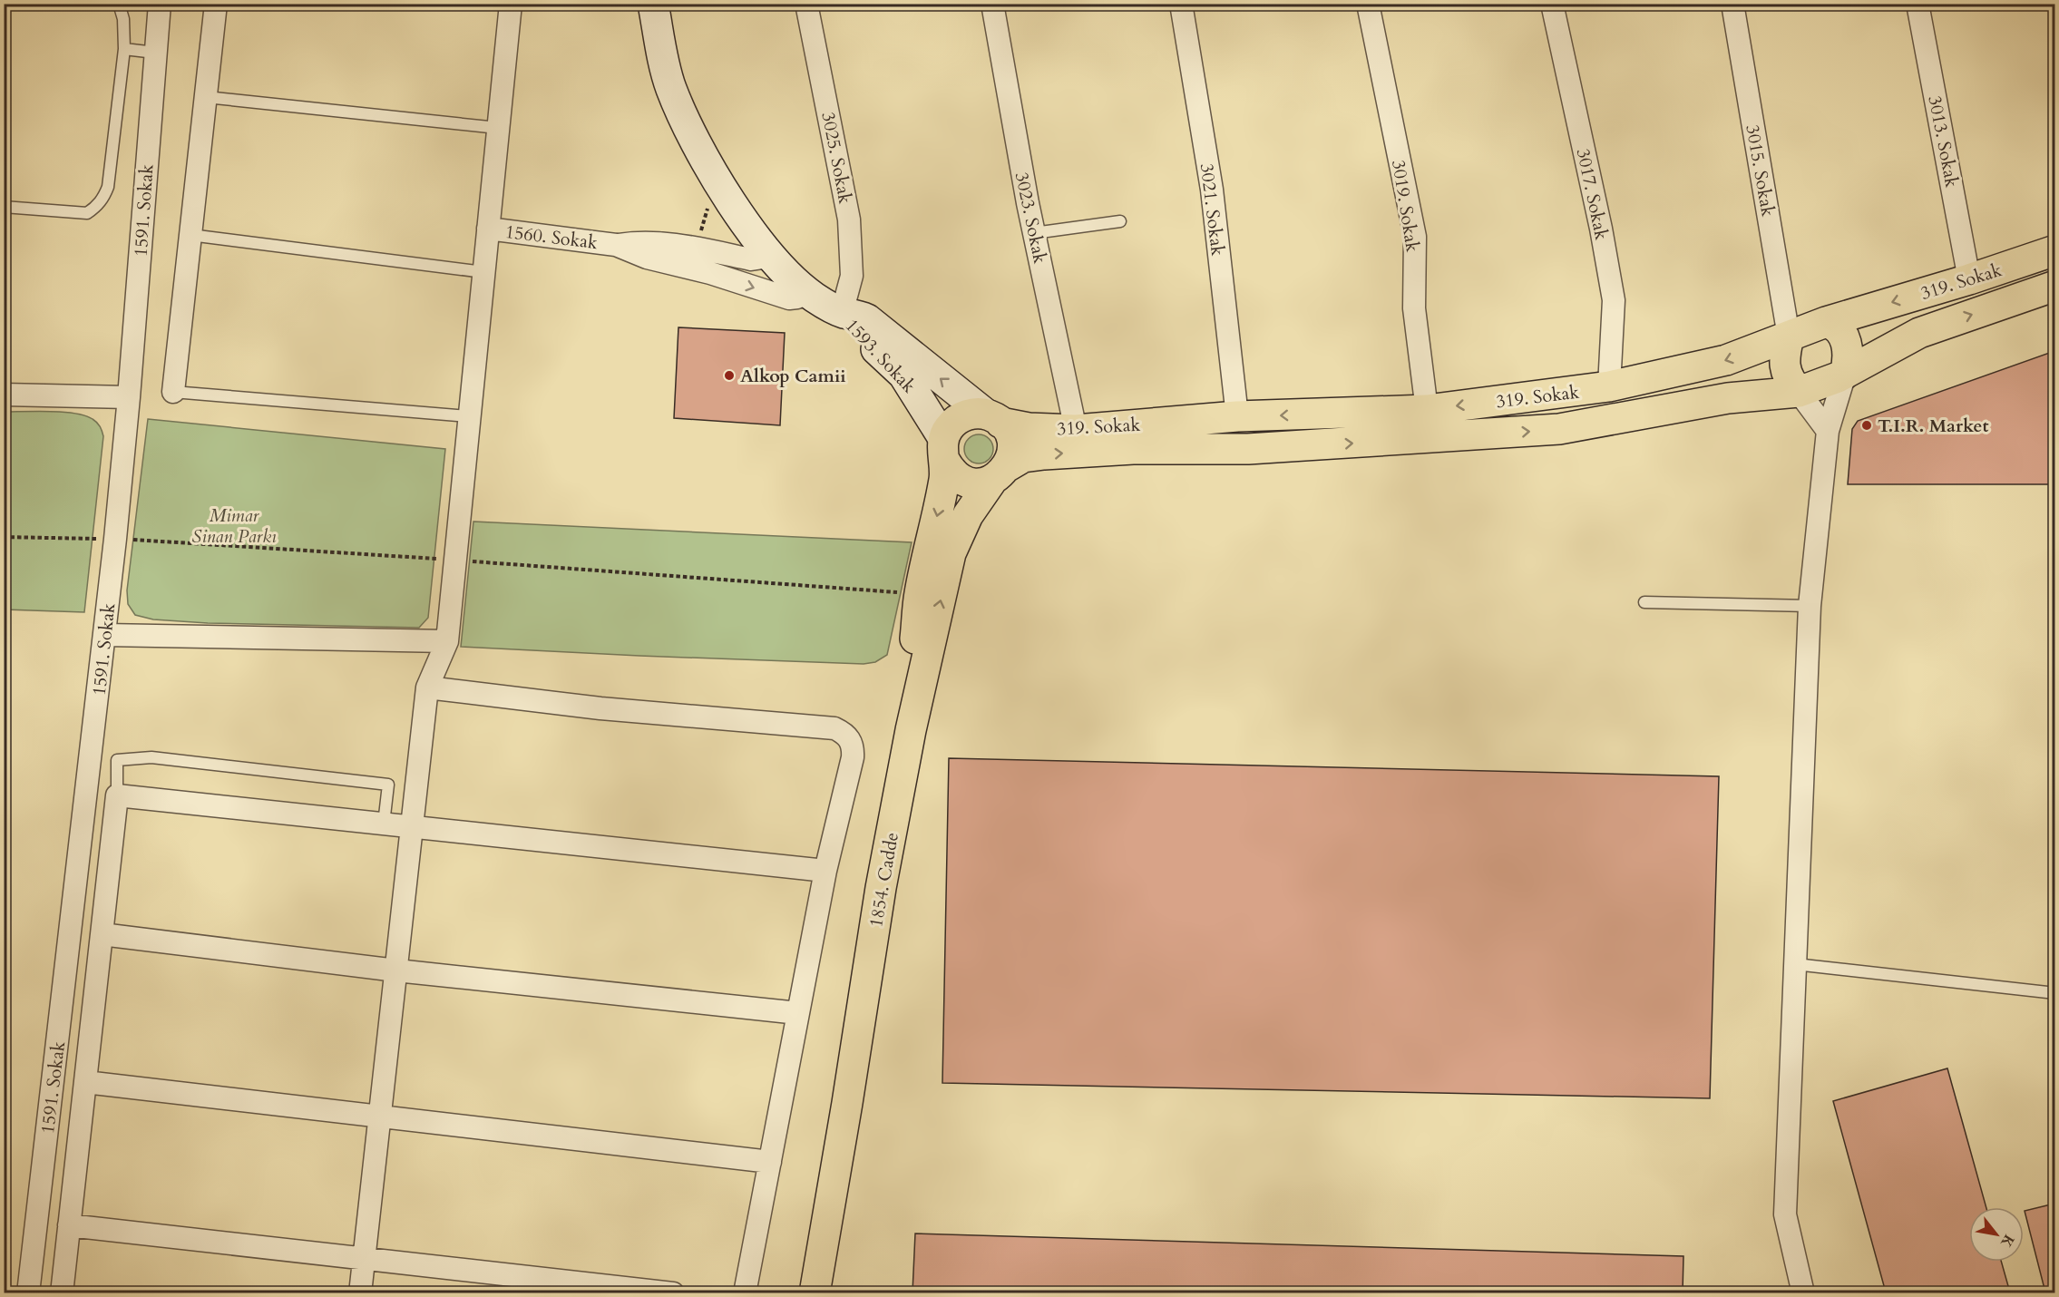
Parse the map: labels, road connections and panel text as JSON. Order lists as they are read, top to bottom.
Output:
{
  "streets": {
    "main road": ["319. Sokak", "1593. Sokak", "1854. Cadde"],
    "street": [
      "3013. Sokak",
      "3025. Sokak",
      "3015. Sokak",
      "3017. Sokak",
      "3019. Sokak",
      "3021. Sokak",
      "1591. Sokak",
      "3023. Sokak",
      "1560. Sokak"
    ]
  },
  "crossings": [
    ["3013. Sokak", "319. Sokak"],
    ["3025. Sokak", "1593. Sokak"],
    ["3015. Sokak", "319. Sokak"],
    ["3017. Sokak", "319. Sokak"],
    ["3019. Sokak", "319. Sokak"],
    ["3021. Sokak", "319. Sokak"],
    ["3023. Sokak", "319. Sokak"],
    ["319. Sokak", "1593. Sokak"],
    ["319. Sokak", "1854. Cadde"],
    ["1593. Sokak", "1854. Cadde"]
  ],
  "parks": ["Mimar Sinan Parkı"],
  "places": ["Alkop Camii", "T.I.R. Market"],
  "north": "bottom right"
}
